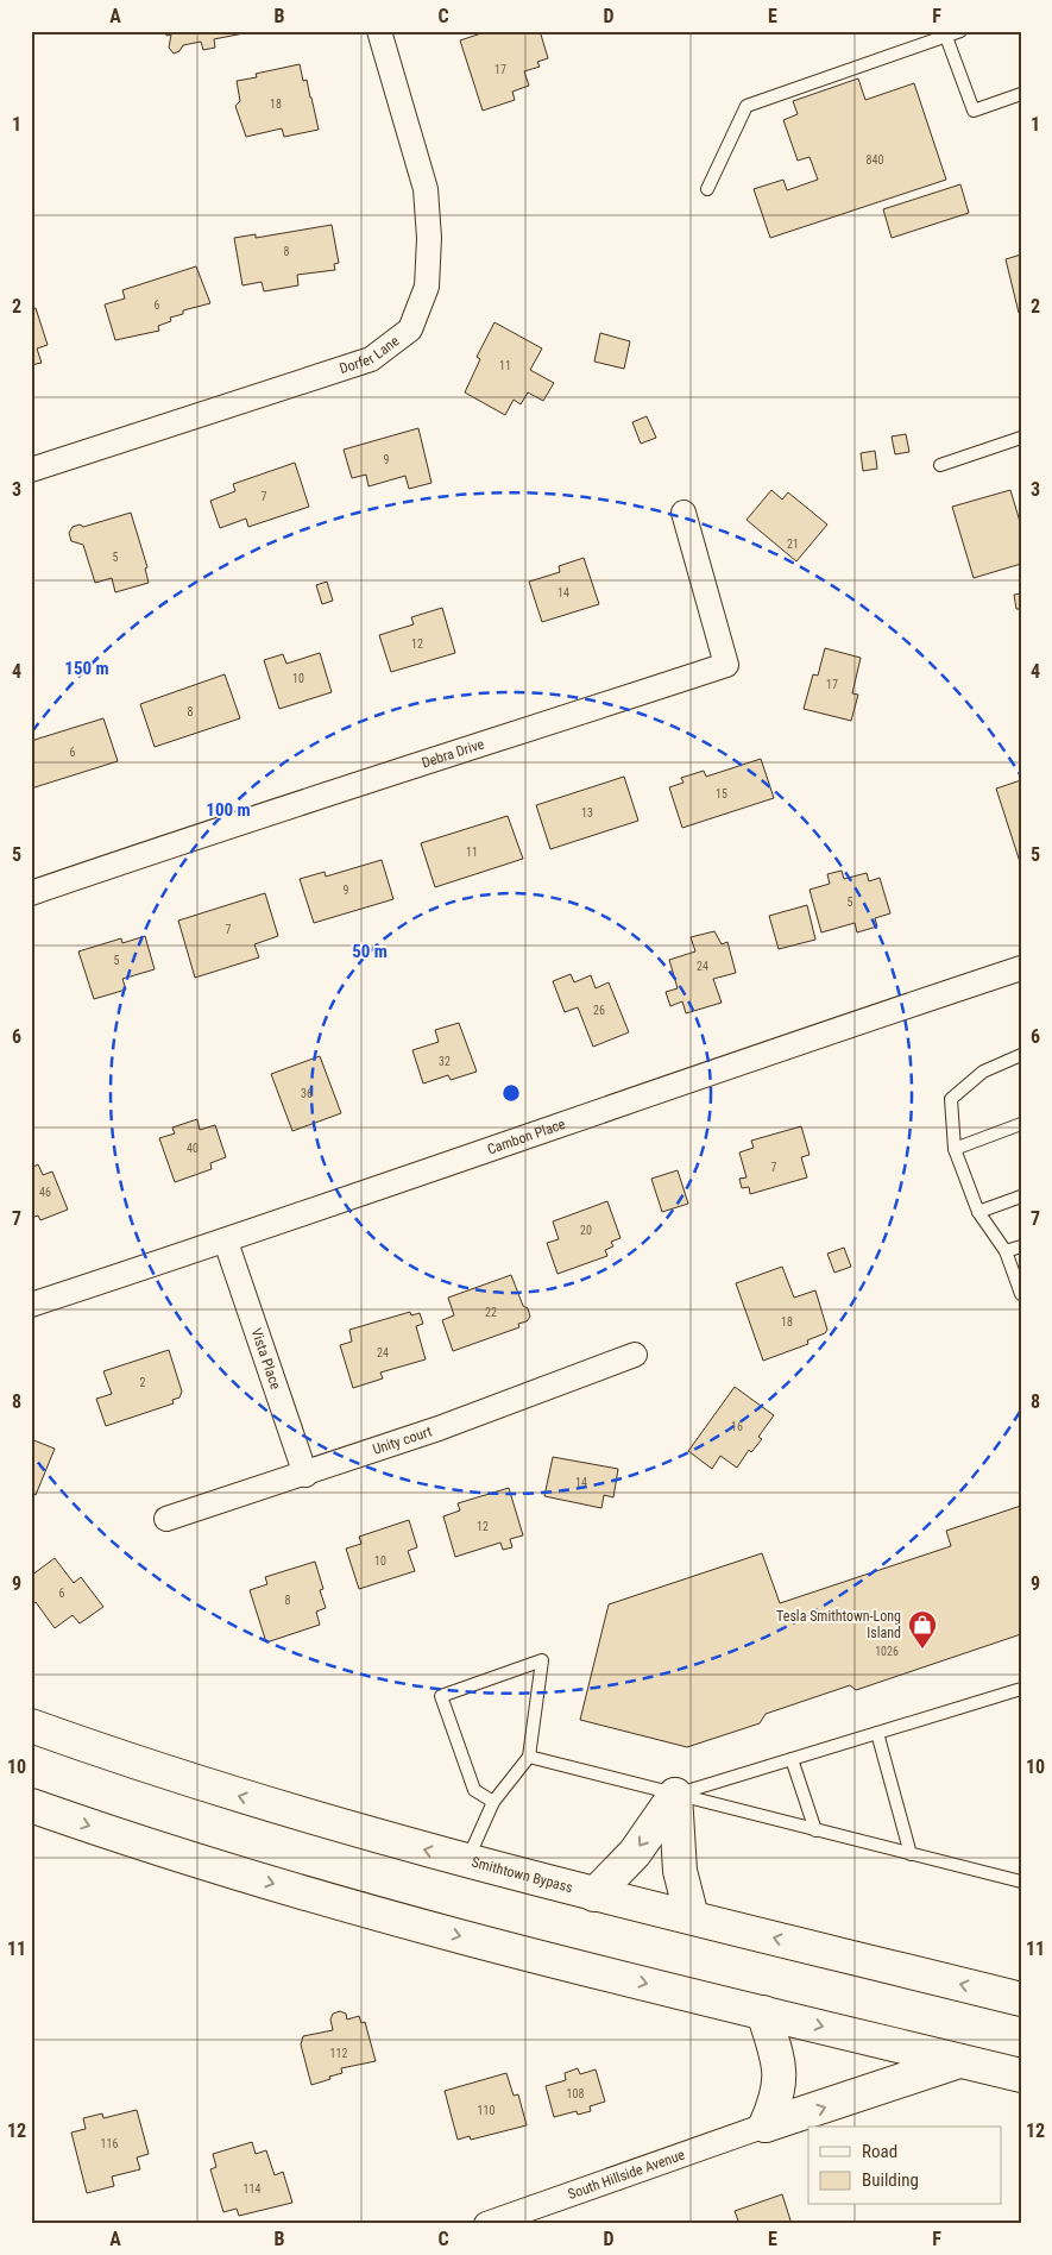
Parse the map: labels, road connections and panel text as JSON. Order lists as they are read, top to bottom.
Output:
{
  "streets": {
    "highway": ["Smithtown Bypass"],
    "street": [
      "Dorfer Lane",
      "Debra Drive",
      "Cambon Place",
      "Vista Place",
      "Unity court",
      "South Hillside Avenue"
    ]
  },
  "crossings": [
    ["Cambon Place", "Vista Place"],
    ["Vista Place", "Unity court"]
  ],
  "places": {
    "shop": ["Tesla Smithtown-Long Island"]
  },
  "house_numbers": [
    "17",
    "18",
    "840",
    "8",
    "6",
    "11",
    "9",
    "7",
    "21",
    "5",
    "14",
    "12",
    "10",
    "17",
    "8",
    "6",
    "15",
    "13",
    "11",
    "9",
    "5",
    "7",
    "5",
    "24",
    "26",
    "32",
    "36",
    "40",
    "7",
    "46",
    "20",
    "22",
    "18",
    "24",
    "2",
    "16",
    "14",
    "12",
    "10",
    "6",
    "8",
    "1026",
    "112",
    "108",
    "110",
    "116",
    "114"
  ],
  "legend": ["Road", "Building"],
  "grid": {
    "columns": [
      "A",
      "B",
      "C",
      "D",
      "E",
      "F"
    ],
    "rows": [
      "1",
      "2",
      "3",
      "4",
      "5",
      "6",
      "7",
      "8",
      "9",
      "10",
      "11",
      "12"
    ]
  },
  "rings": ["150 m", "100 m", "50 m"]
}
